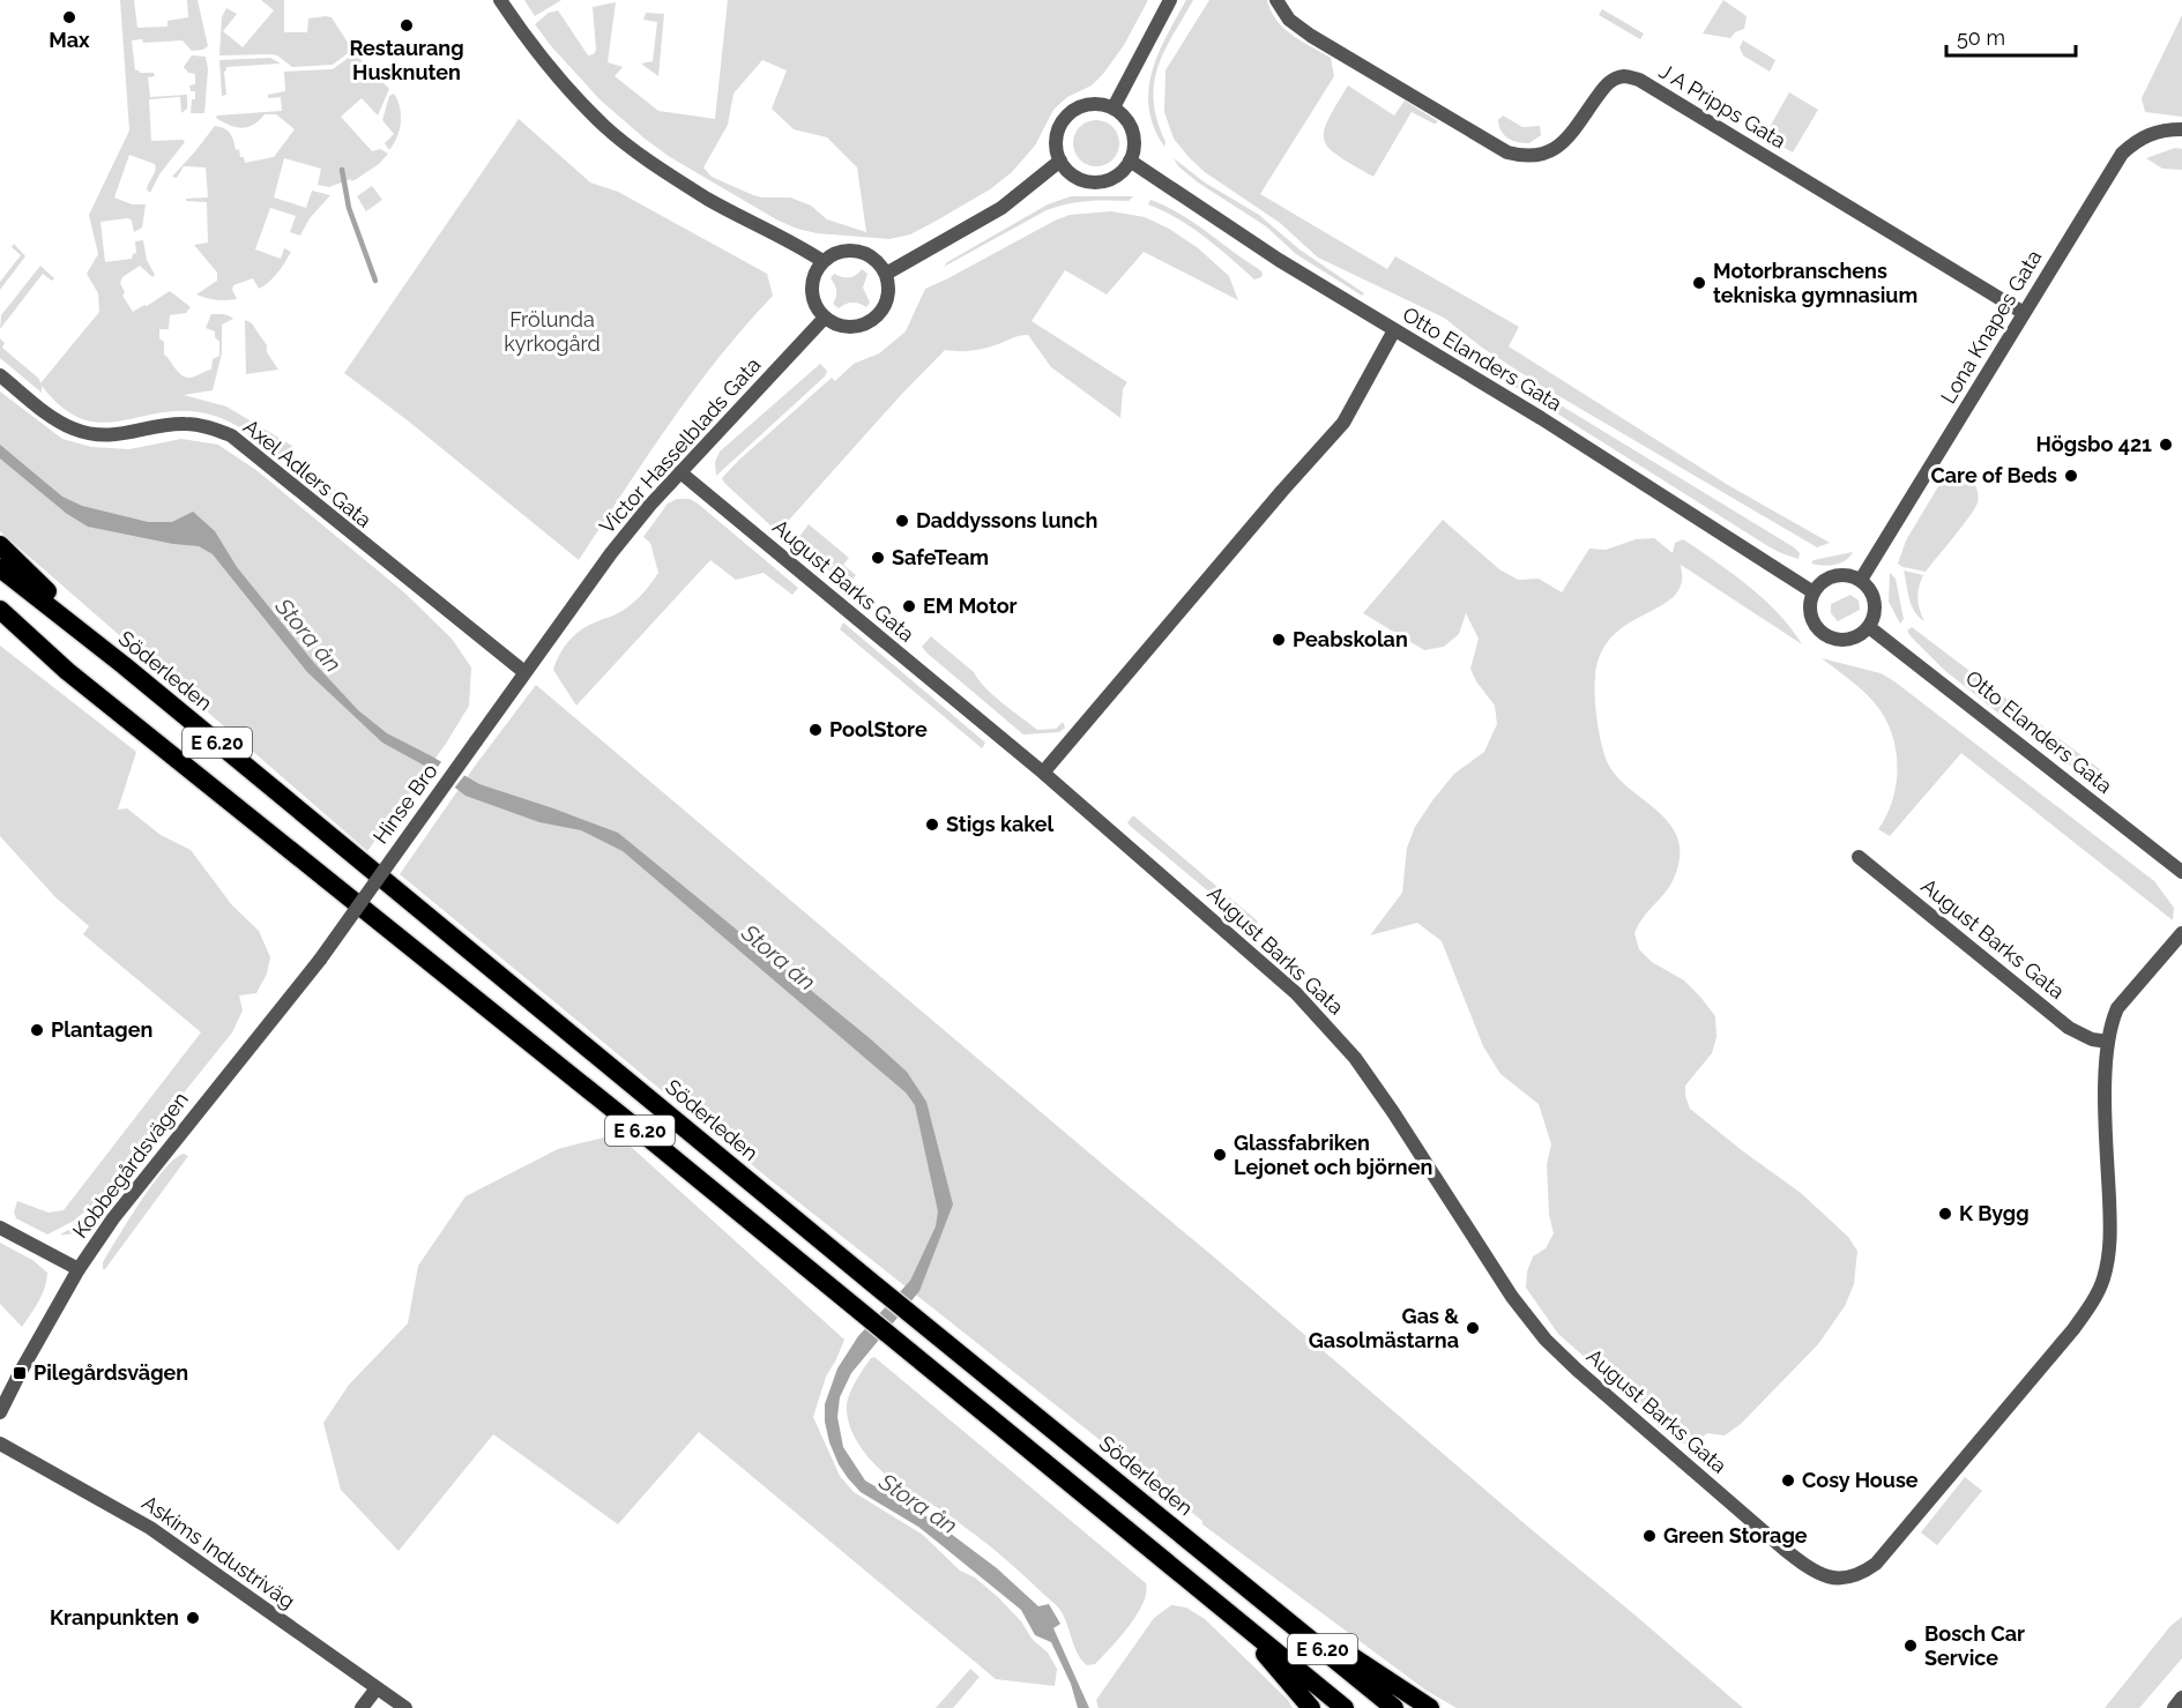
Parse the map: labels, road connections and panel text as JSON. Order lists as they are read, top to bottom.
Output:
{
  "streets": {
    "highway": ["Söderleden", "E 6.20"],
    "street": [
      "J A Pripps Gata",
      "Lona Knapes Gata",
      "Otto Elanders Gata",
      "Victor Hasselblads Gata",
      "Axel Adlers Gata",
      "August Barks Gata",
      "Hinse Bro",
      "Kobbegårdsvägen",
      "Askims Industriväg"
    ]
  },
  "crossings": [
    ["J A Pripps Gata", "Lona Knapes Gata"],
    ["Lona Knapes Gata", "Otto Elanders Gata"],
    ["Victor Hasselblads Gata", "Axel Adlers Gata"],
    ["Victor Hasselblads Gata", "August Barks Gata"],
    ["Victor Hasselblads Gata", "Hinse Bro"],
    ["Axel Adlers Gata", "Hinse Bro"],
    ["Hinse Bro", "Kobbegårdsvägen"]
  ],
  "water": ["Stora ån"],
  "parks": ["Frölunda kyrkogård"],
  "places": {
    "other": [
      "Max",
      "Restaurang Husknuten",
      "Motorbranschens tekniska gymnasium",
      "Högsbo 421",
      "Care of Beds",
      "Daddyssons lunch",
      "SafeTeam",
      "EM Motor",
      "Peabskolan",
      "PoolStore",
      "Stigs kakel",
      "Plantagen",
      "Glassfabriken Lejonet och björnen",
      "K Bygg",
      "Gas & Gasolmästarna",
      "Cosy House",
      "Green Storage",
      "Kranpunkten",
      "Bosch Car Service"
    ],
    "transit": ["Pilegårdsvägen"]
  },
  "scale_bar": "50 m"
}
